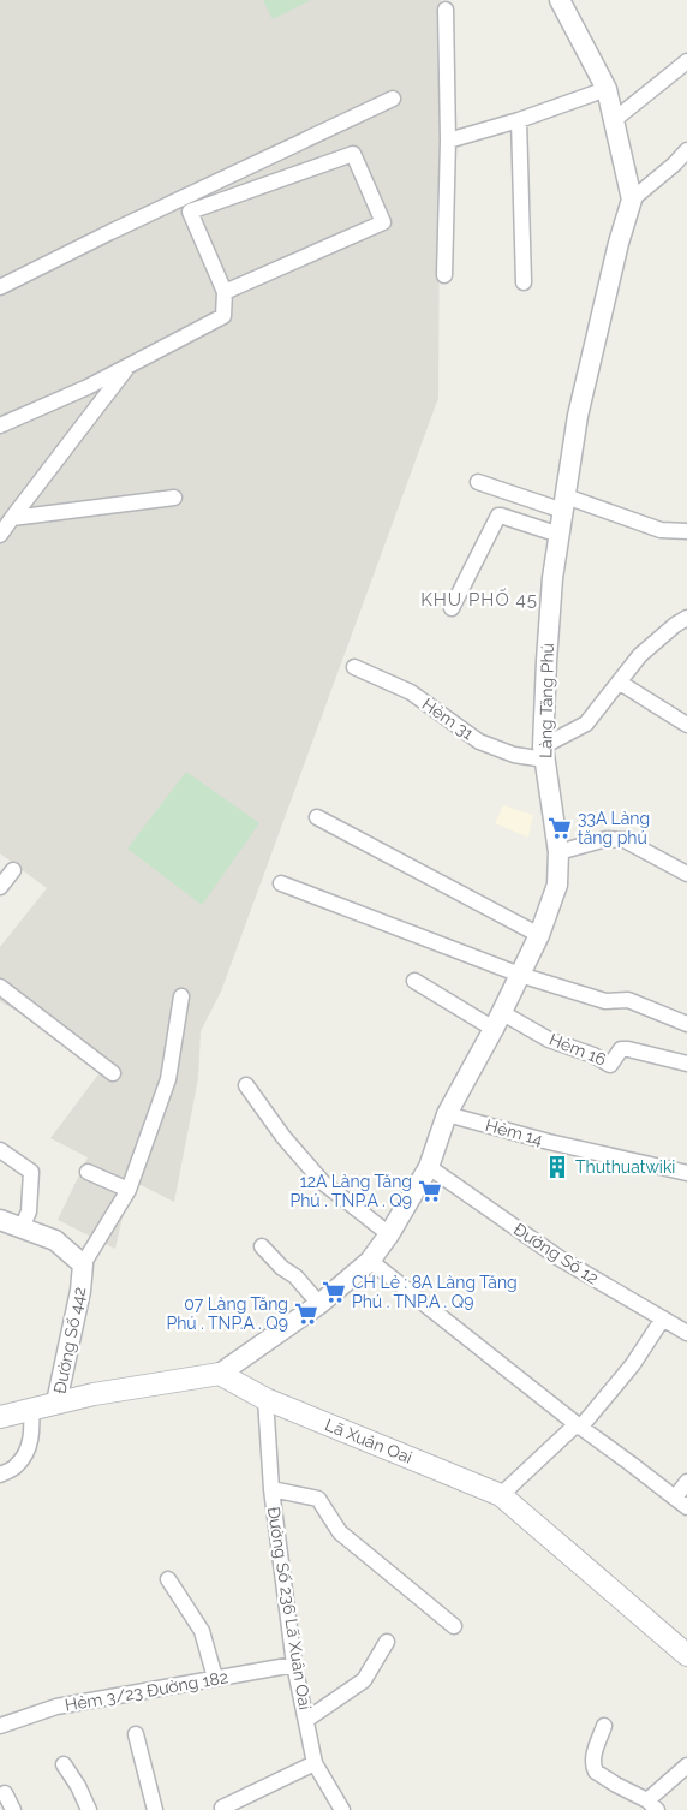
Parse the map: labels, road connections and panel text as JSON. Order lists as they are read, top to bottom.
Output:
{
  "streets": {
    "main road": ["Lã Xuân Oai"],
    "street": [
      "Làng Tăng Phú",
      "Hẻm 31",
      "Hẻm 16",
      "Hẻm 14",
      "Đường Số 12",
      "Đường Số 442",
      "Đường Số 236 Lã Xuân Oai",
      "Hẻm 3/23 Đường 182"
    ]
  },
  "crossings": [
    ["Làng Tăng Phú", "Hẻm 31"],
    ["Làng Tăng Phú", "Hẻm 16"],
    ["Làng Tăng Phú", "Hẻm 14"],
    ["Làng Tăng Phú", "Đường Số 12"],
    ["Làng Tăng Phú", "Lã Xuân Oai"],
    ["Lã Xuân Oai", "Đường Số 236 Lã Xuân Oai"],
    ["Đường Số 236 Lã Xuân Oai", "Hẻm 3/23 Đường 182"]
  ],
  "districts": ["KHU PHỐ 45"],
  "places": {
    "supermarket": [
      "33A Làng tăng phú",
      "12A Làng Tăng Phú . TNP.A . Q9",
      "CH Lẻ : 8A Làng Tăng Phú . TNP.A . Q9",
      "07 Làng Tăng Phú . TNP.A . Q9"
    ],
    "building": ["Thuthuatwiki"]
  }
}
